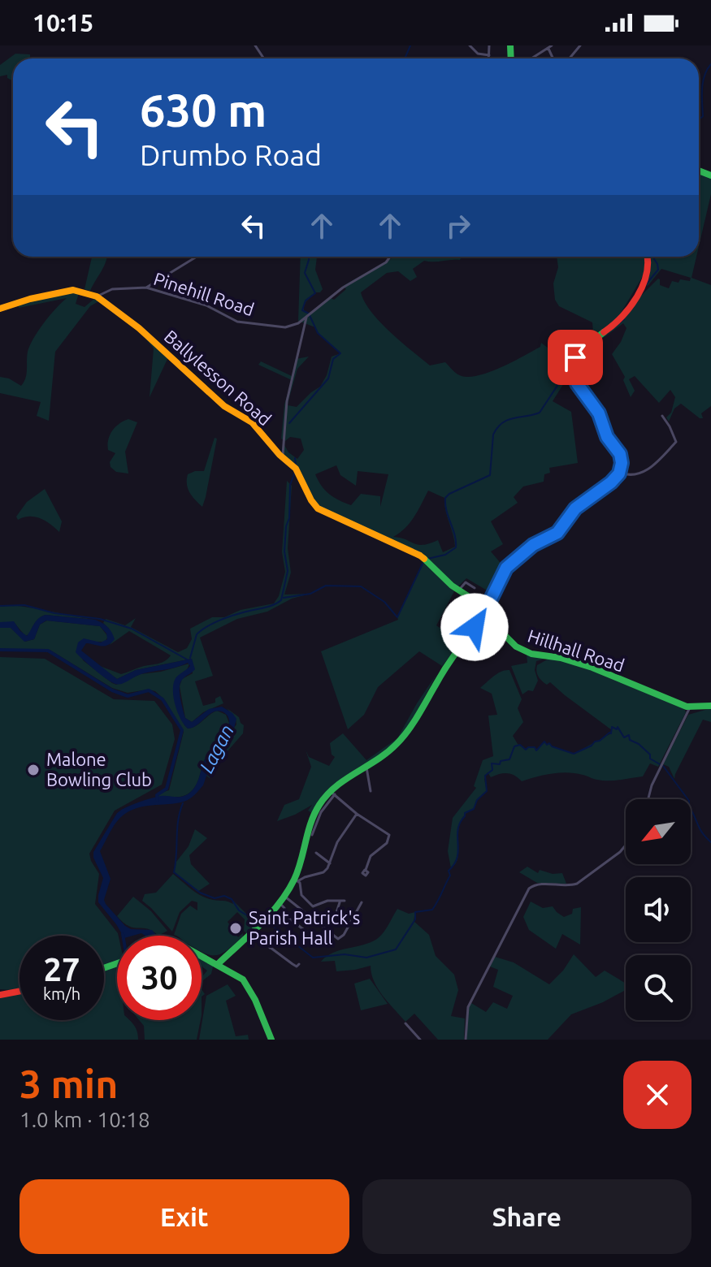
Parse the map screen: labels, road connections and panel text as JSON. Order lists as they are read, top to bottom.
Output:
{
  "streets": {
    "main road": ["Ballylesson Road", "Hillhall Road"],
    "street": ["Pinehill Road"]
  },
  "crossings": [
    ["Pinehill Road", "Ballylesson Road"],
    ["Ballylesson Road", "Hillhall Road"]
  ],
  "water": ["Lagan"],
  "places": ["Malone Bowling Club", "Saint Patrick's Parish Hall"],
  "north": "bottom left",
  "page": {
    "status": "10:15",
    "turn": ["630 m", "Drumbo Road"],
    "speed": "27 km/h",
    "limit": "30",
    "heading": ["3 min", "1.0 km · 10:18"],
    "buttons": ["Exit", "Share"]
  }
}
